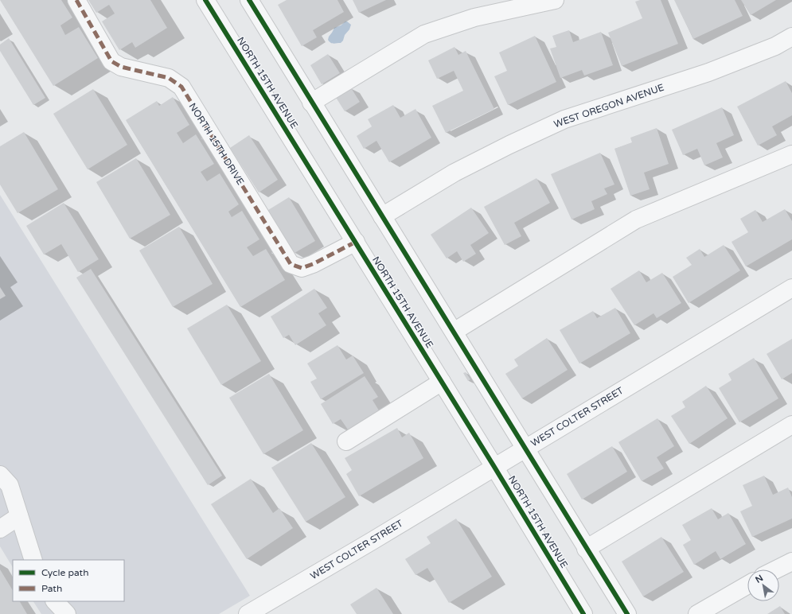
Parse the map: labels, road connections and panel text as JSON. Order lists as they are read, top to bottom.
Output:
{
  "streets": {
    "street": [
      "NORTH 15TH AVENUE",
      "WEST OREGON AVENUE",
      "NORTH 15TH DRIVE",
      "WEST COLTER STREET"
    ]
  },
  "crossings": [
    ["NORTH 15TH AVENUE", "NORTH 15TH DRIVE"],
    ["NORTH 15TH AVENUE", "WEST COLTER STREET"]
  ],
  "legend": ["Cycle path", "Path"],
  "north": "top left"
}
